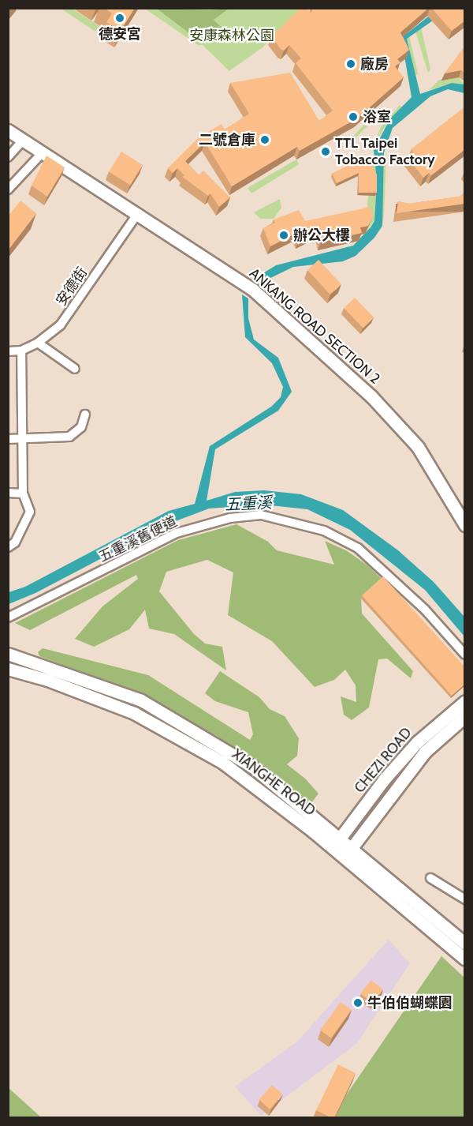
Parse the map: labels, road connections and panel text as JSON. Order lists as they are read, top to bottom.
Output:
{
  "streets": {
    "main road": ["ANKANG ROAD SECTION 2", "CHEZI ROAD", "XIANGHE ROAD"],
    "street": ["安德街", "五重溪舊便道"]
  },
  "crossings": [
    ["安德街", "ANKANG ROAD SECTION 2"],
    ["CHEZI ROAD", "XIANGHE ROAD"]
  ],
  "water": ["五重溪"],
  "parks": ["安康森林公園"],
  "places": [
    "德安宮",
    "廠房",
    "浴室",
    "二號倉庫",
    "TTL Taipei Tobacco Factory",
    "辦公大樓",
    "牛伯伯蝴蝶園"
  ]
}
